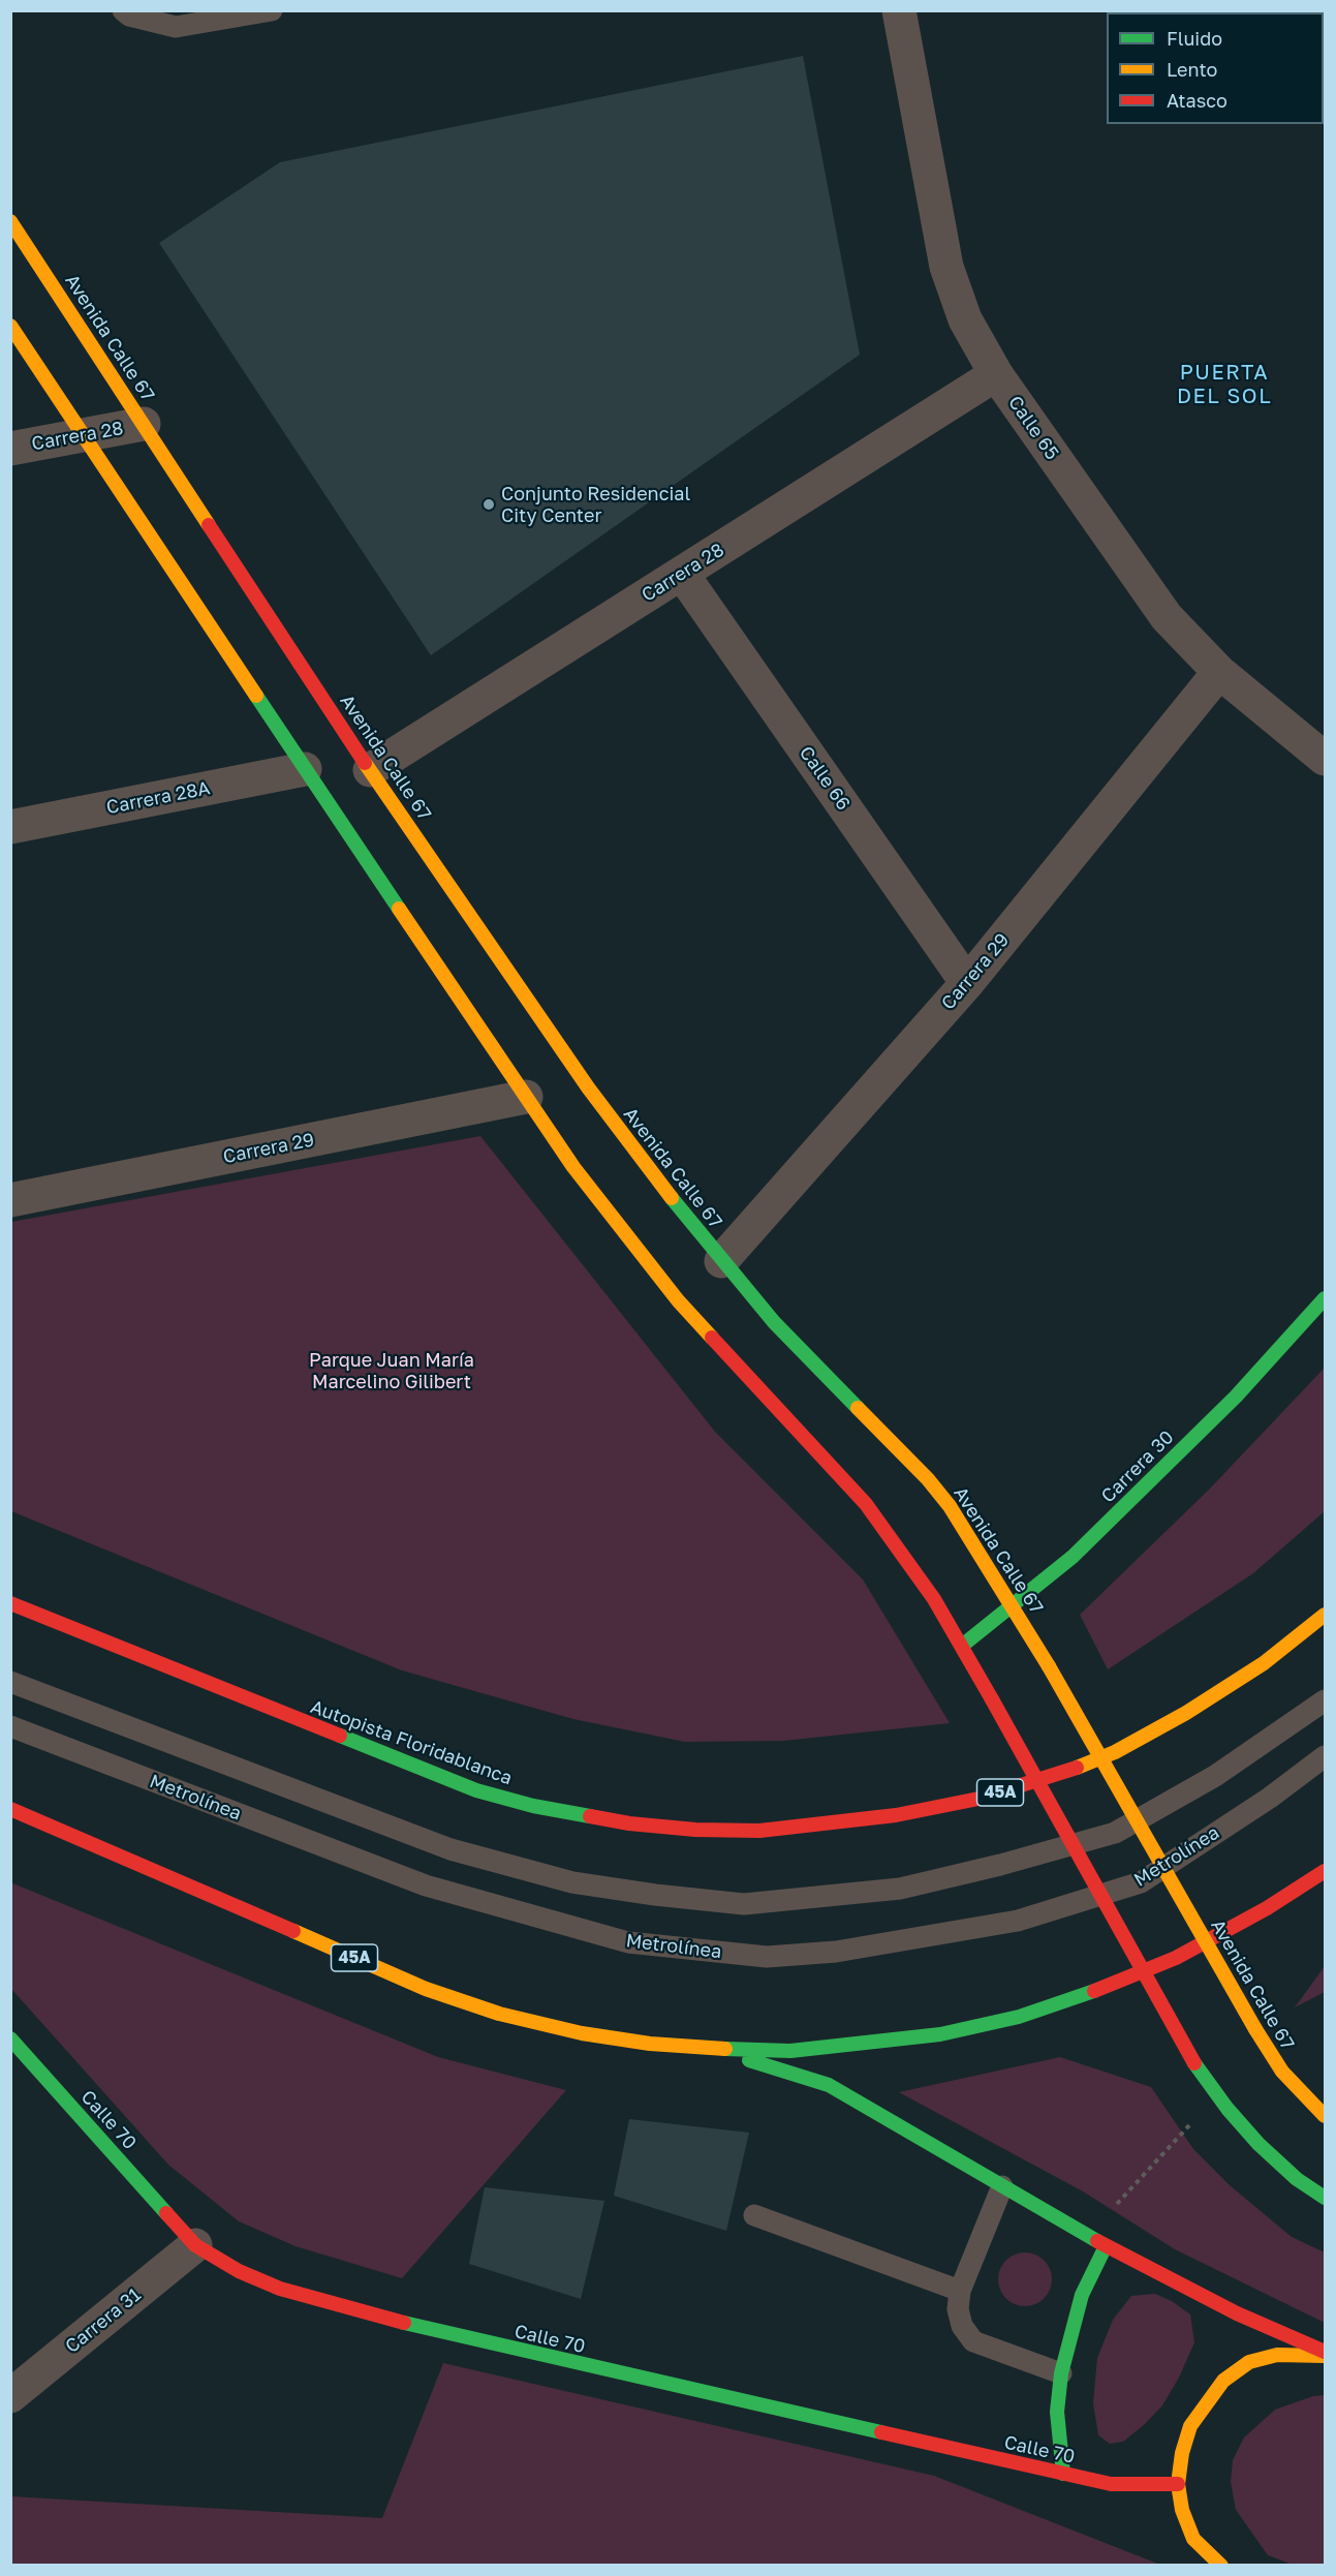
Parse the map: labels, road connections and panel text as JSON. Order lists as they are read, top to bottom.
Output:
{
  "streets": {
    "main road": [
      "Avenida Calle 67",
      "Carrera 30",
      "Autopista Floridablanca",
      "45A",
      "Calle 70"
    ],
    "street": [
      "Calle 65",
      "Carrera 28",
      "Calle 66",
      "Carrera 28A",
      "Carrera 29",
      "Carrera 31"
    ],
    "lane": ["Metrolínea"]
  },
  "crossings": [
    ["Avenida Calle 67", "Carrera 28"],
    ["Avenida Calle 67", "Carrera 29"],
    ["Avenida Calle 67", "Carrera 30"],
    ["Calle 65", "Carrera 28"],
    ["Calle 65", "Carrera 29"],
    ["Carrera 28", "Calle 66"],
    ["Calle 66", "Carrera 29"],
    ["Calle 70", "Carrera 31"]
  ],
  "districts": ["PUERTA DEL SOL"],
  "parks": ["Parque Juan María Marcelino Gilibert"],
  "places": ["Conjunto Residencial City Center"],
  "legend": ["Fluido", "Lento", "Atasco"]
}
